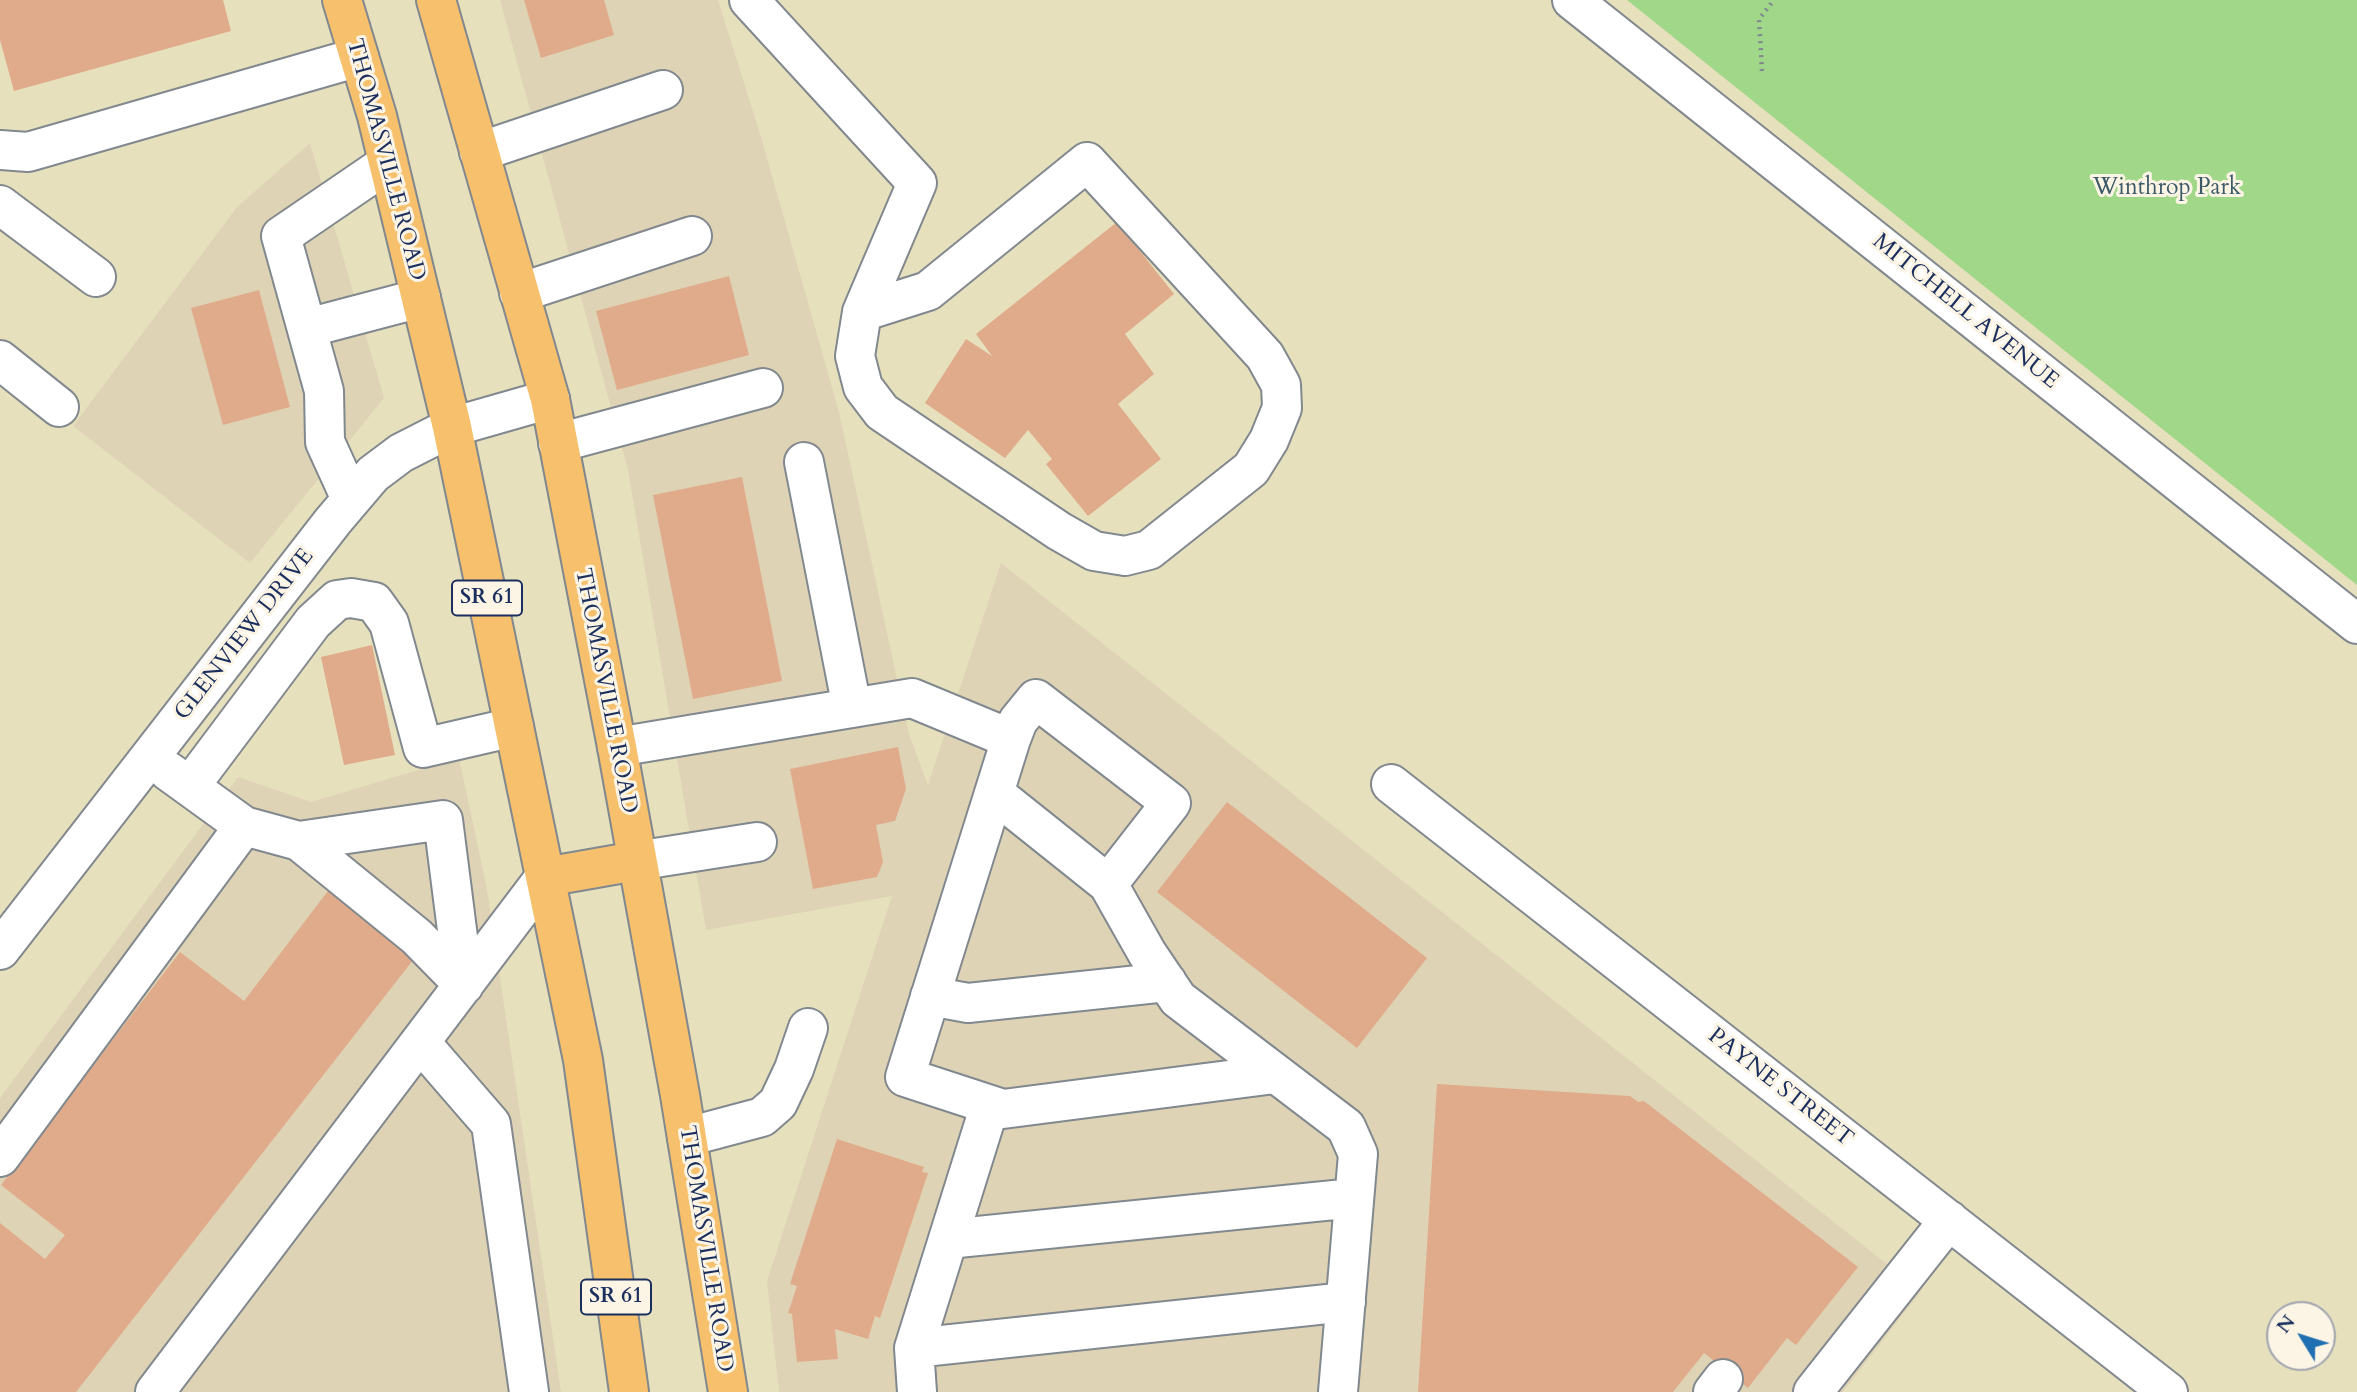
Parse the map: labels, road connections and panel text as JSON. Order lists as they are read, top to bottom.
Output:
{
  "streets": {
    "main road": ["THOMASVILLE ROAD", "SR 61"],
    "street": ["MITCHELL AVENUE", "GLENVIEW DRIVE", "PAYNE STREET"]
  },
  "crossings": [
    ["THOMASVILLE ROAD", "GLENVIEW DRIVE"]
  ],
  "parks": ["Winthrop Park"],
  "north": "top left"
}
